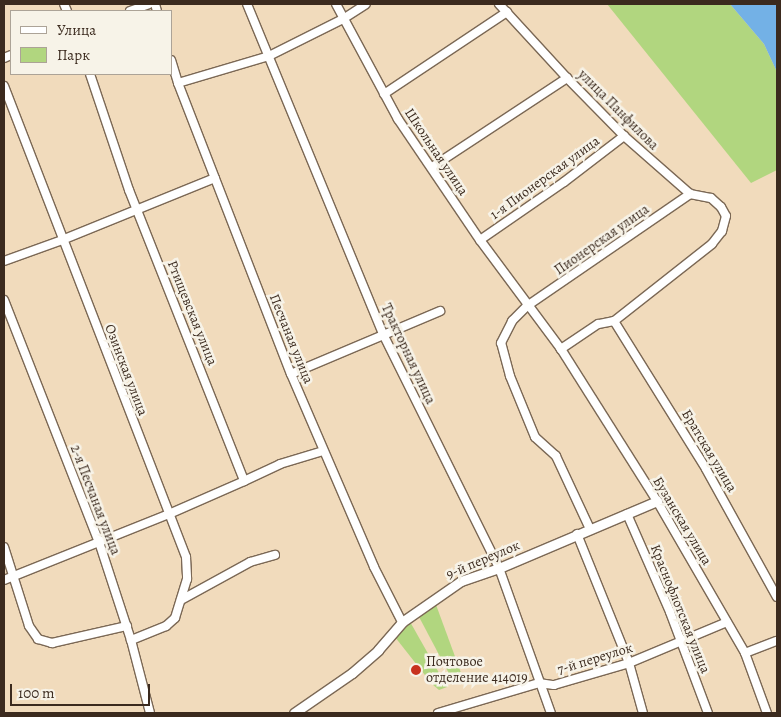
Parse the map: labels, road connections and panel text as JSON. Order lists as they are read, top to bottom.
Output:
{
  "streets": {
    "street": [
      "улица Панфилова",
      "Школьная улица",
      "1-я Пионерская улица",
      "Пионерская улица",
      "Ртищевская улица",
      "Песчаная улица",
      "Тракторная улица",
      "Озинская улица",
      "Братская улица",
      "2-я Песчаная улица",
      "Бузанская улица",
      "9-й переулок",
      "Краснофлотская улица",
      "7-й переулок"
    ]
  },
  "crossings": [
    ["улица Панфилова", "1-я Пионерская улица"],
    ["улица Панфилова", "Пионерская улица"],
    ["улица Панфилова", "Братская улица"],
    ["Школьная улица", "1-я Пионерская улица"],
    ["Школьная улица", "Пионерская улица"],
    ["Школьная улица", "Бузанская улица"],
    ["Песчаная улица", "9-й переулок"],
    ["Тракторная улица", "9-й переулок"],
    ["Тракторная улица", "7-й переулок"],
    ["Озинская улица", "2-я Песчаная улица"],
    ["Бузанская улица", "9-й переулок"],
    ["Бузанская улица", "7-й переулок"],
    ["9-й переулок", "Краснофлотская улица"],
    ["Краснофлотская улица", "7-й переулок"]
  ],
  "places": ["Почтовое отделение 414019"],
  "legend": ["Улица", "Парк"],
  "scale_bar": "100 m"
}
